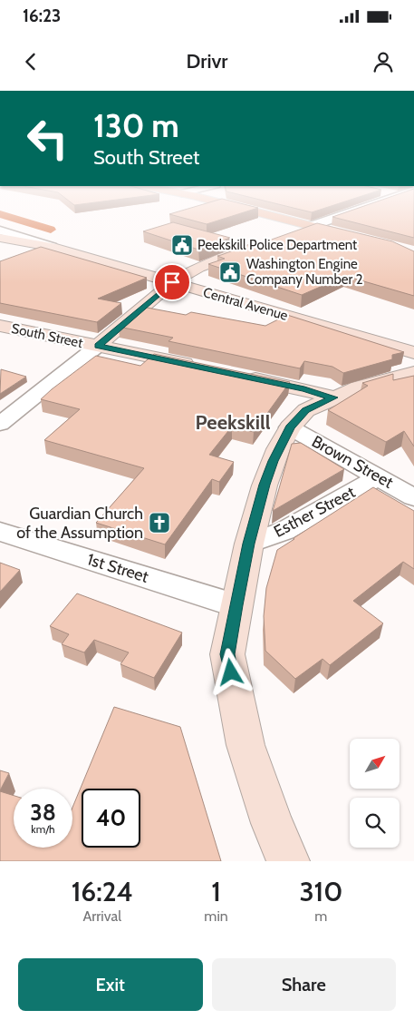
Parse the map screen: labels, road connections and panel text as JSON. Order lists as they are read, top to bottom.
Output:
{
  "streets": {
    "street": [
      "Central Avenue",
      "South Street",
      "Brown Street",
      "Esther Street",
      "1st Street"
    ]
  },
  "crossings": [
    ["Brown Street", "Esther Street"]
  ],
  "districts": ["Peekskill"],
  "places": {
    "public building": ["Peekskill Police Department", "Washington Engine Company Number 2"],
    "church": ["Guardian Church of the Assumption"]
  },
  "north": "top right",
  "page": {
    "status": "16:23",
    "header": "Drivr",
    "turn": ["130 m", "South Street"],
    "speed": "38 km/h",
    "limit": "40",
    "eta": [
      "16:24",
      "Arrival",
      "1",
      "min",
      "310",
      "m"
    ],
    "buttons": ["Exit", "Share"]
  }
}
